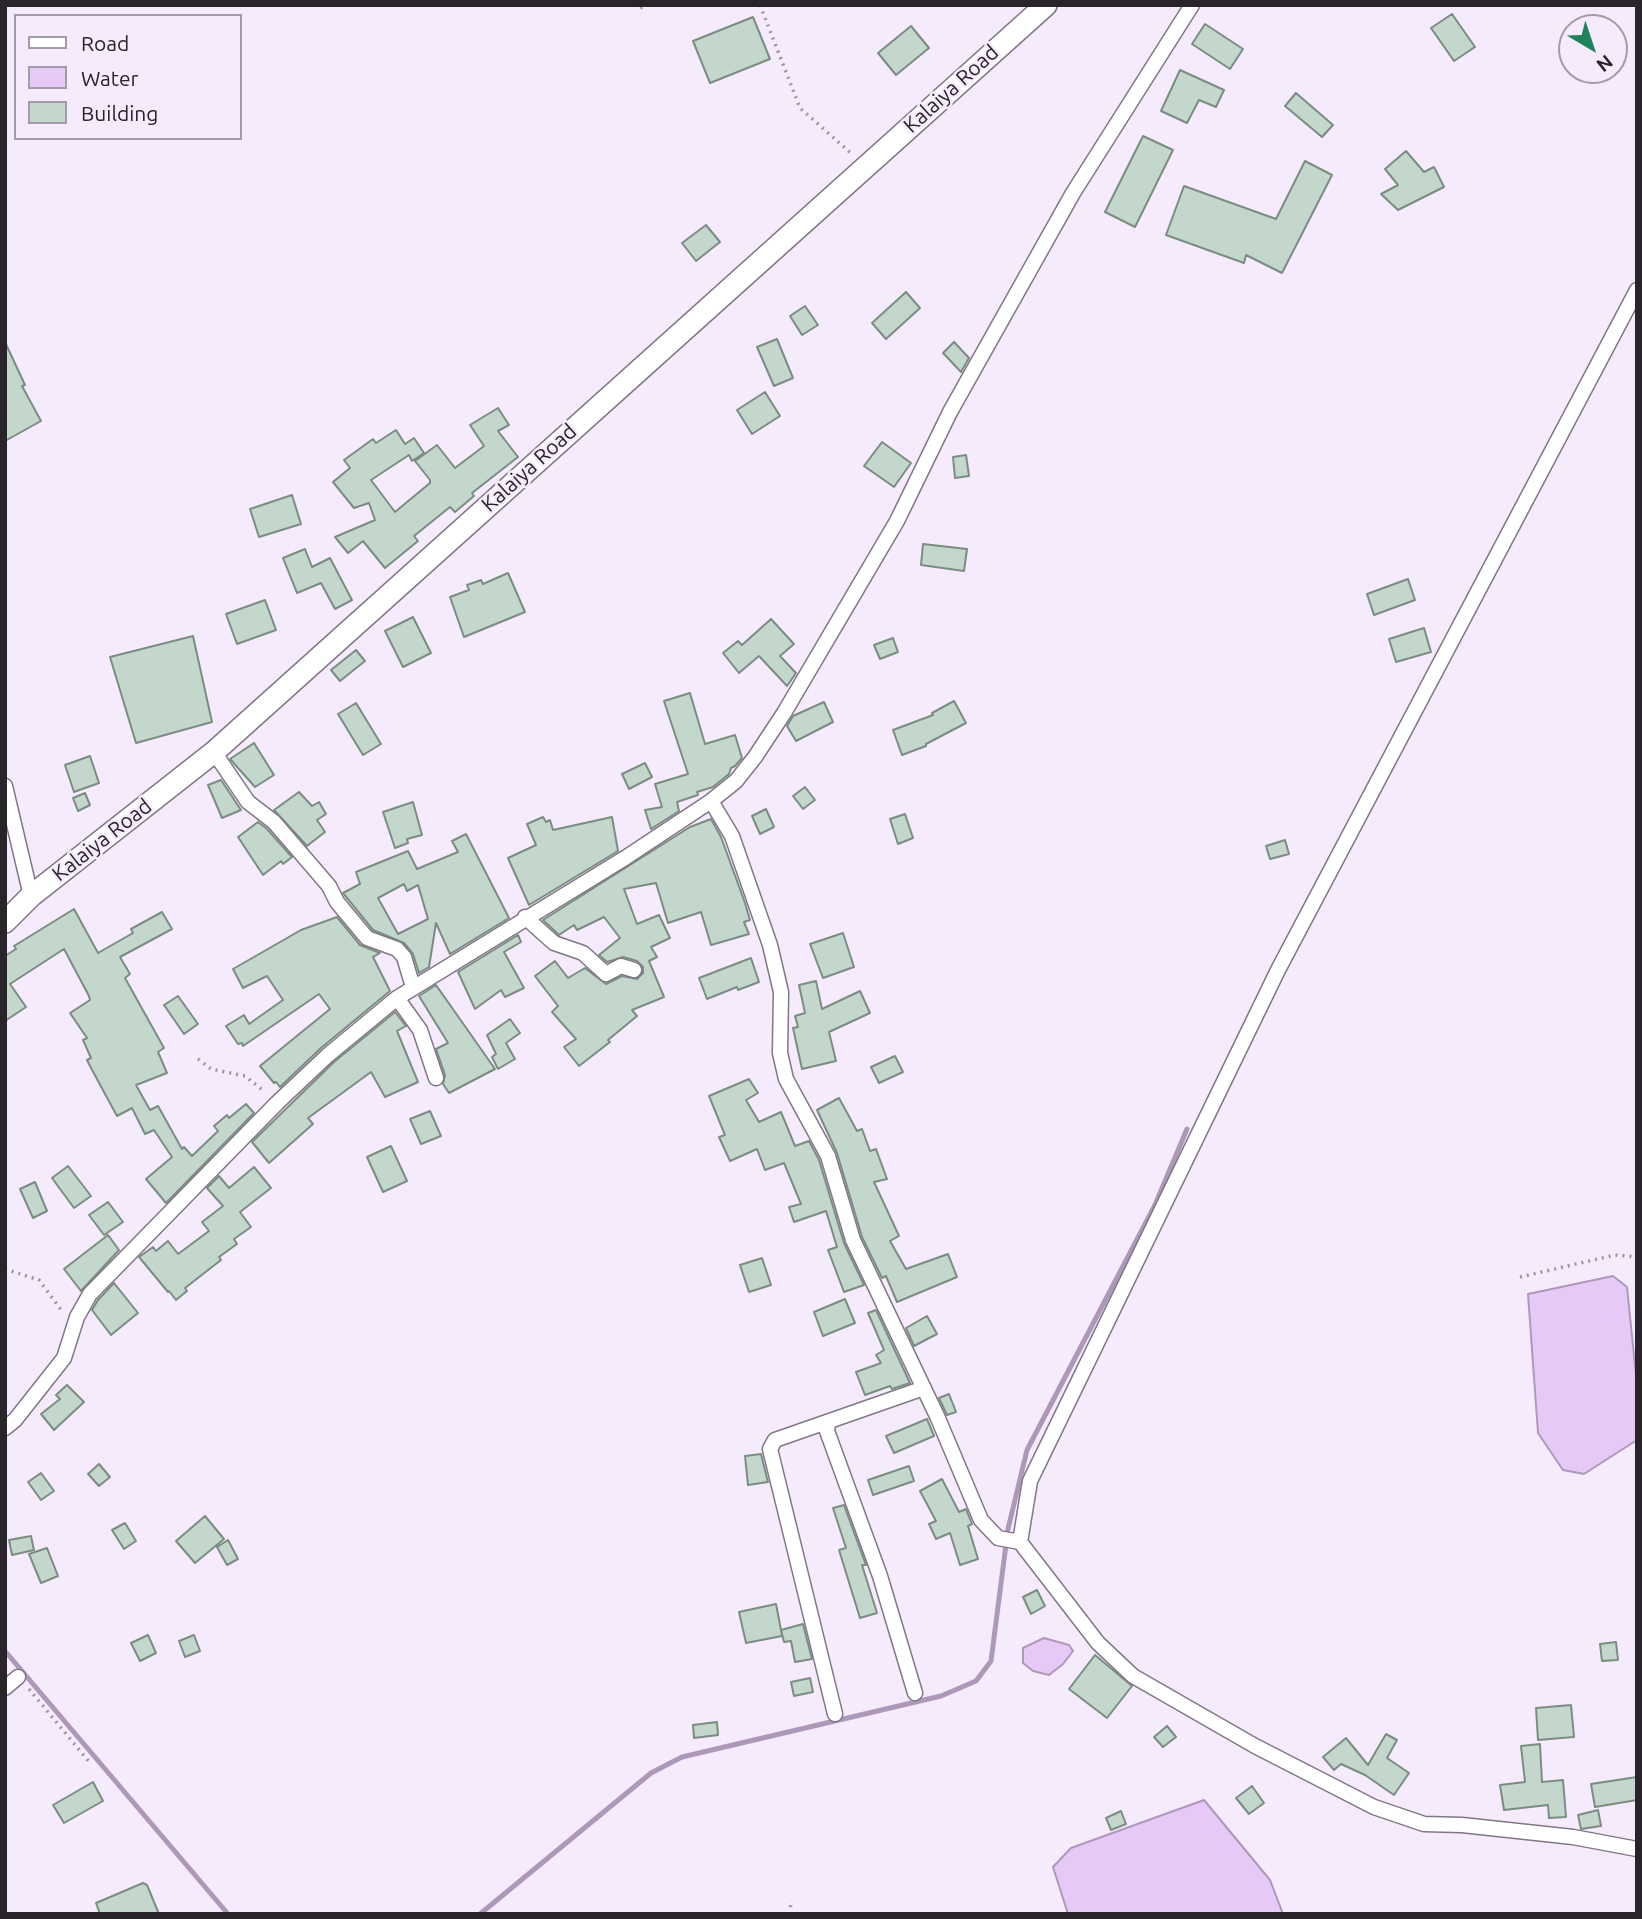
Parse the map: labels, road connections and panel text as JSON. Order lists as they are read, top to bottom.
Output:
{
  "streets": {
    "main road": ["Kalaiya Road"]
  },
  "legend": ["Road", "Water", "Building"],
  "north": "bottom right"
}
